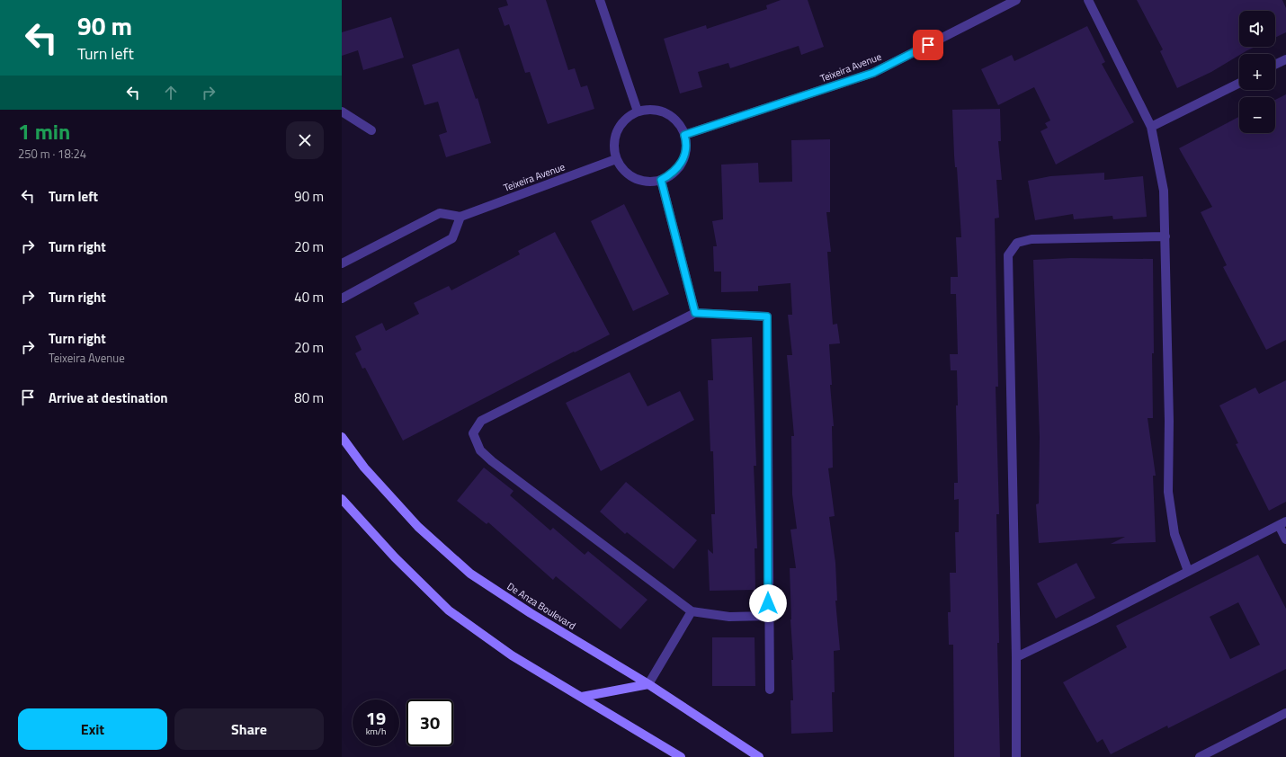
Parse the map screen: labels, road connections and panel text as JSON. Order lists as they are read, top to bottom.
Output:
{
  "streets": {
    "street": ["Teixeira Avenue", "De Anza Boulevard"]
  },
  "page": {
    "turn": ["90 m", "Turn left"],
    "map_buttons": ["+", "−"],
    "heading": ["1 min", "250 m · 18:24"],
    "list": [
      {
        "name": "Turn left",
        "value": "90 m"
      },
      {
        "name": "Turn right",
        "value": "20 m"
      },
      {
        "name": "Turn right",
        "value": "40 m"
      },
      {
        "name": "Turn right",
        "note": "Teixeira Avenue",
        "value": "20 m"
      },
      {
        "name": "Arrive at destination",
        "value": "80 m"
      }
    ],
    "speed": "19 km/h",
    "limit": "30",
    "buttons": ["Exit", "Share"]
  }
}
